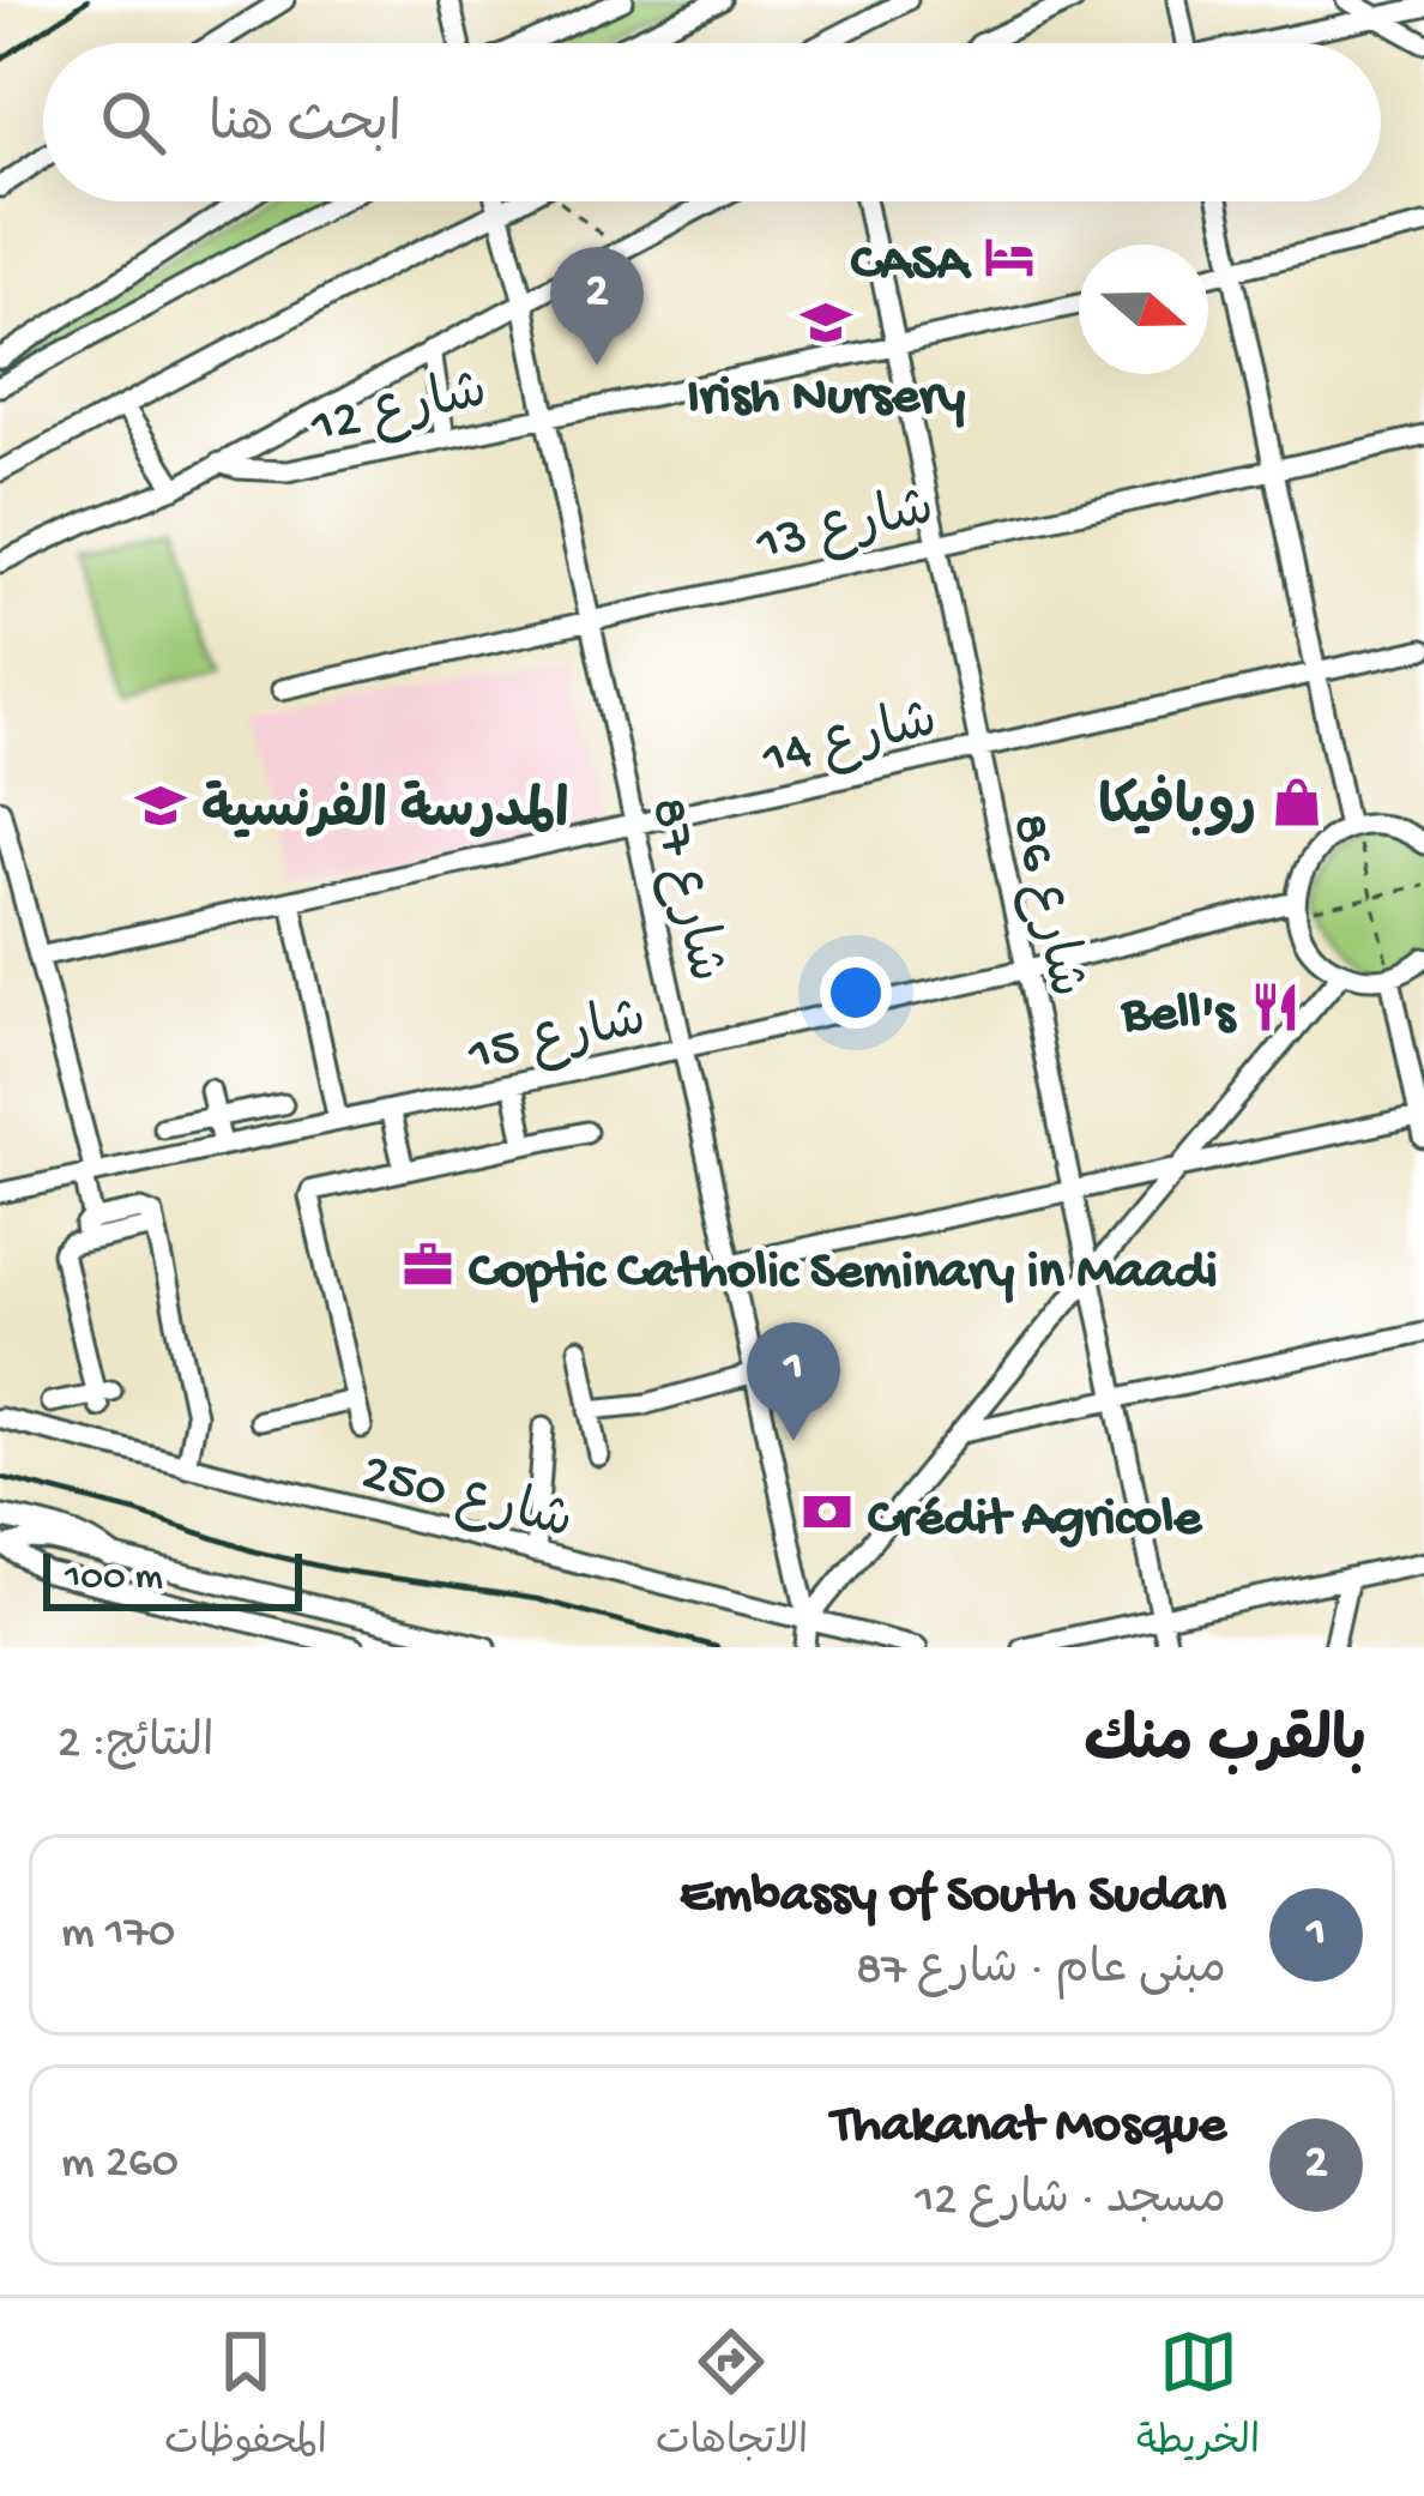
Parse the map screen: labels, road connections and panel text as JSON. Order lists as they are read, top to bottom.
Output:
{
  "streets": {
    "street": [
      "شارع 12",
      "شارع 13",
      "شارع 14",
      "شارع 87",
      "شارع 86",
      "شارع 15",
      "شارع 250"
    ]
  },
  "crossings": [
    ["شارع 12", "شارع 87"],
    ["شارع 12", "شارع 86"],
    ["شارع 13", "شارع 87"],
    ["شارع 13", "شارع 86"],
    ["شارع 14", "شارع 87"],
    ["شارع 14", "شارع 86"],
    ["شارع 87", "شارع 15"],
    ["شارع 87", "شارع 250"],
    ["شارع 86", "شارع 15"]
  ],
  "places": {
    "hotel": ["CASA"],
    "school or university": ["Irish Nursery", "المدرسة الفرنسية"],
    "shop": ["روبافيكا"],
    "restaurant": ["Bell's"],
    "office": ["Coptic Catholic Seminary in Maadi"],
    "bank": ["Crédit Agricole"]
  },
  "scale_bar": "100 m",
  "north": "right",
  "page": {
    "search": "ابحث هنا",
    "pins": ["2", "1"],
    "scale": "100 m",
    "heading": ["بالقرب منك", "النتائج: 2"],
    "list": [
      {
        "mark": "1",
        "name": "Embassy of South Sudan",
        "note": "مبنى عام · شارع 87",
        "value": "170 m"
      },
      {
        "mark": "2",
        "name": "Thakanat Mosque",
        "note": "مسجد · شارع 12",
        "value": "260 m"
      }
    ],
    "nav": ["الخريطة", "الاتجاهات", "المحفوظات"]
  }
}
